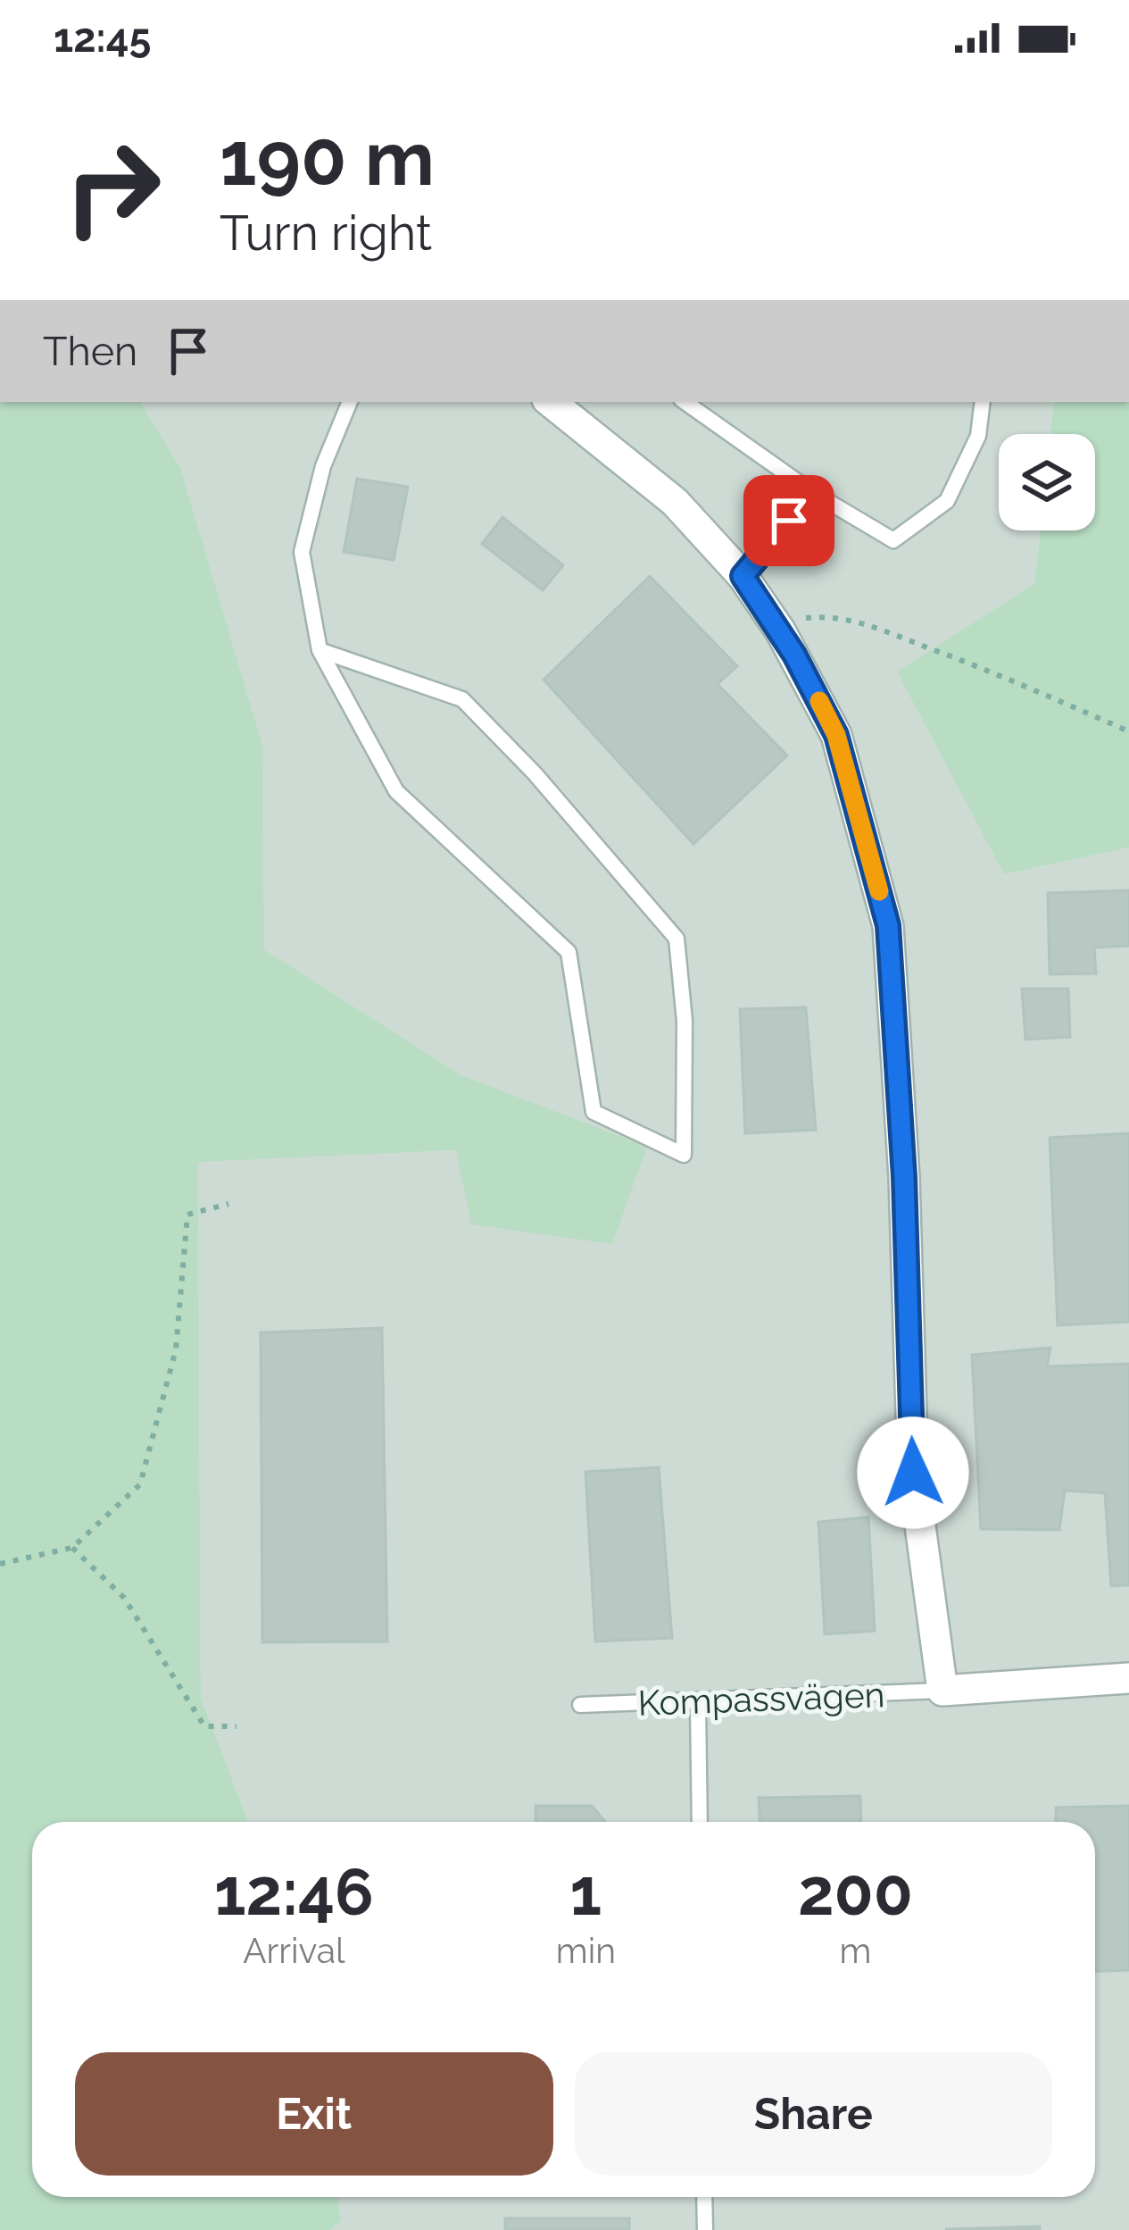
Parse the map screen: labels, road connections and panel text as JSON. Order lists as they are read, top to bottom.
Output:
{
  "streets": {
    "lane": ["Kompassvägen"]
  },
  "page": {
    "status": "12:45",
    "turn": ["190 m", "Turn right"],
    "then": "Then",
    "eta": [
      "12:46",
      "Arrival",
      "1",
      "min",
      "200",
      "m"
    ],
    "buttons": ["Exit", "Share"]
  }
}
